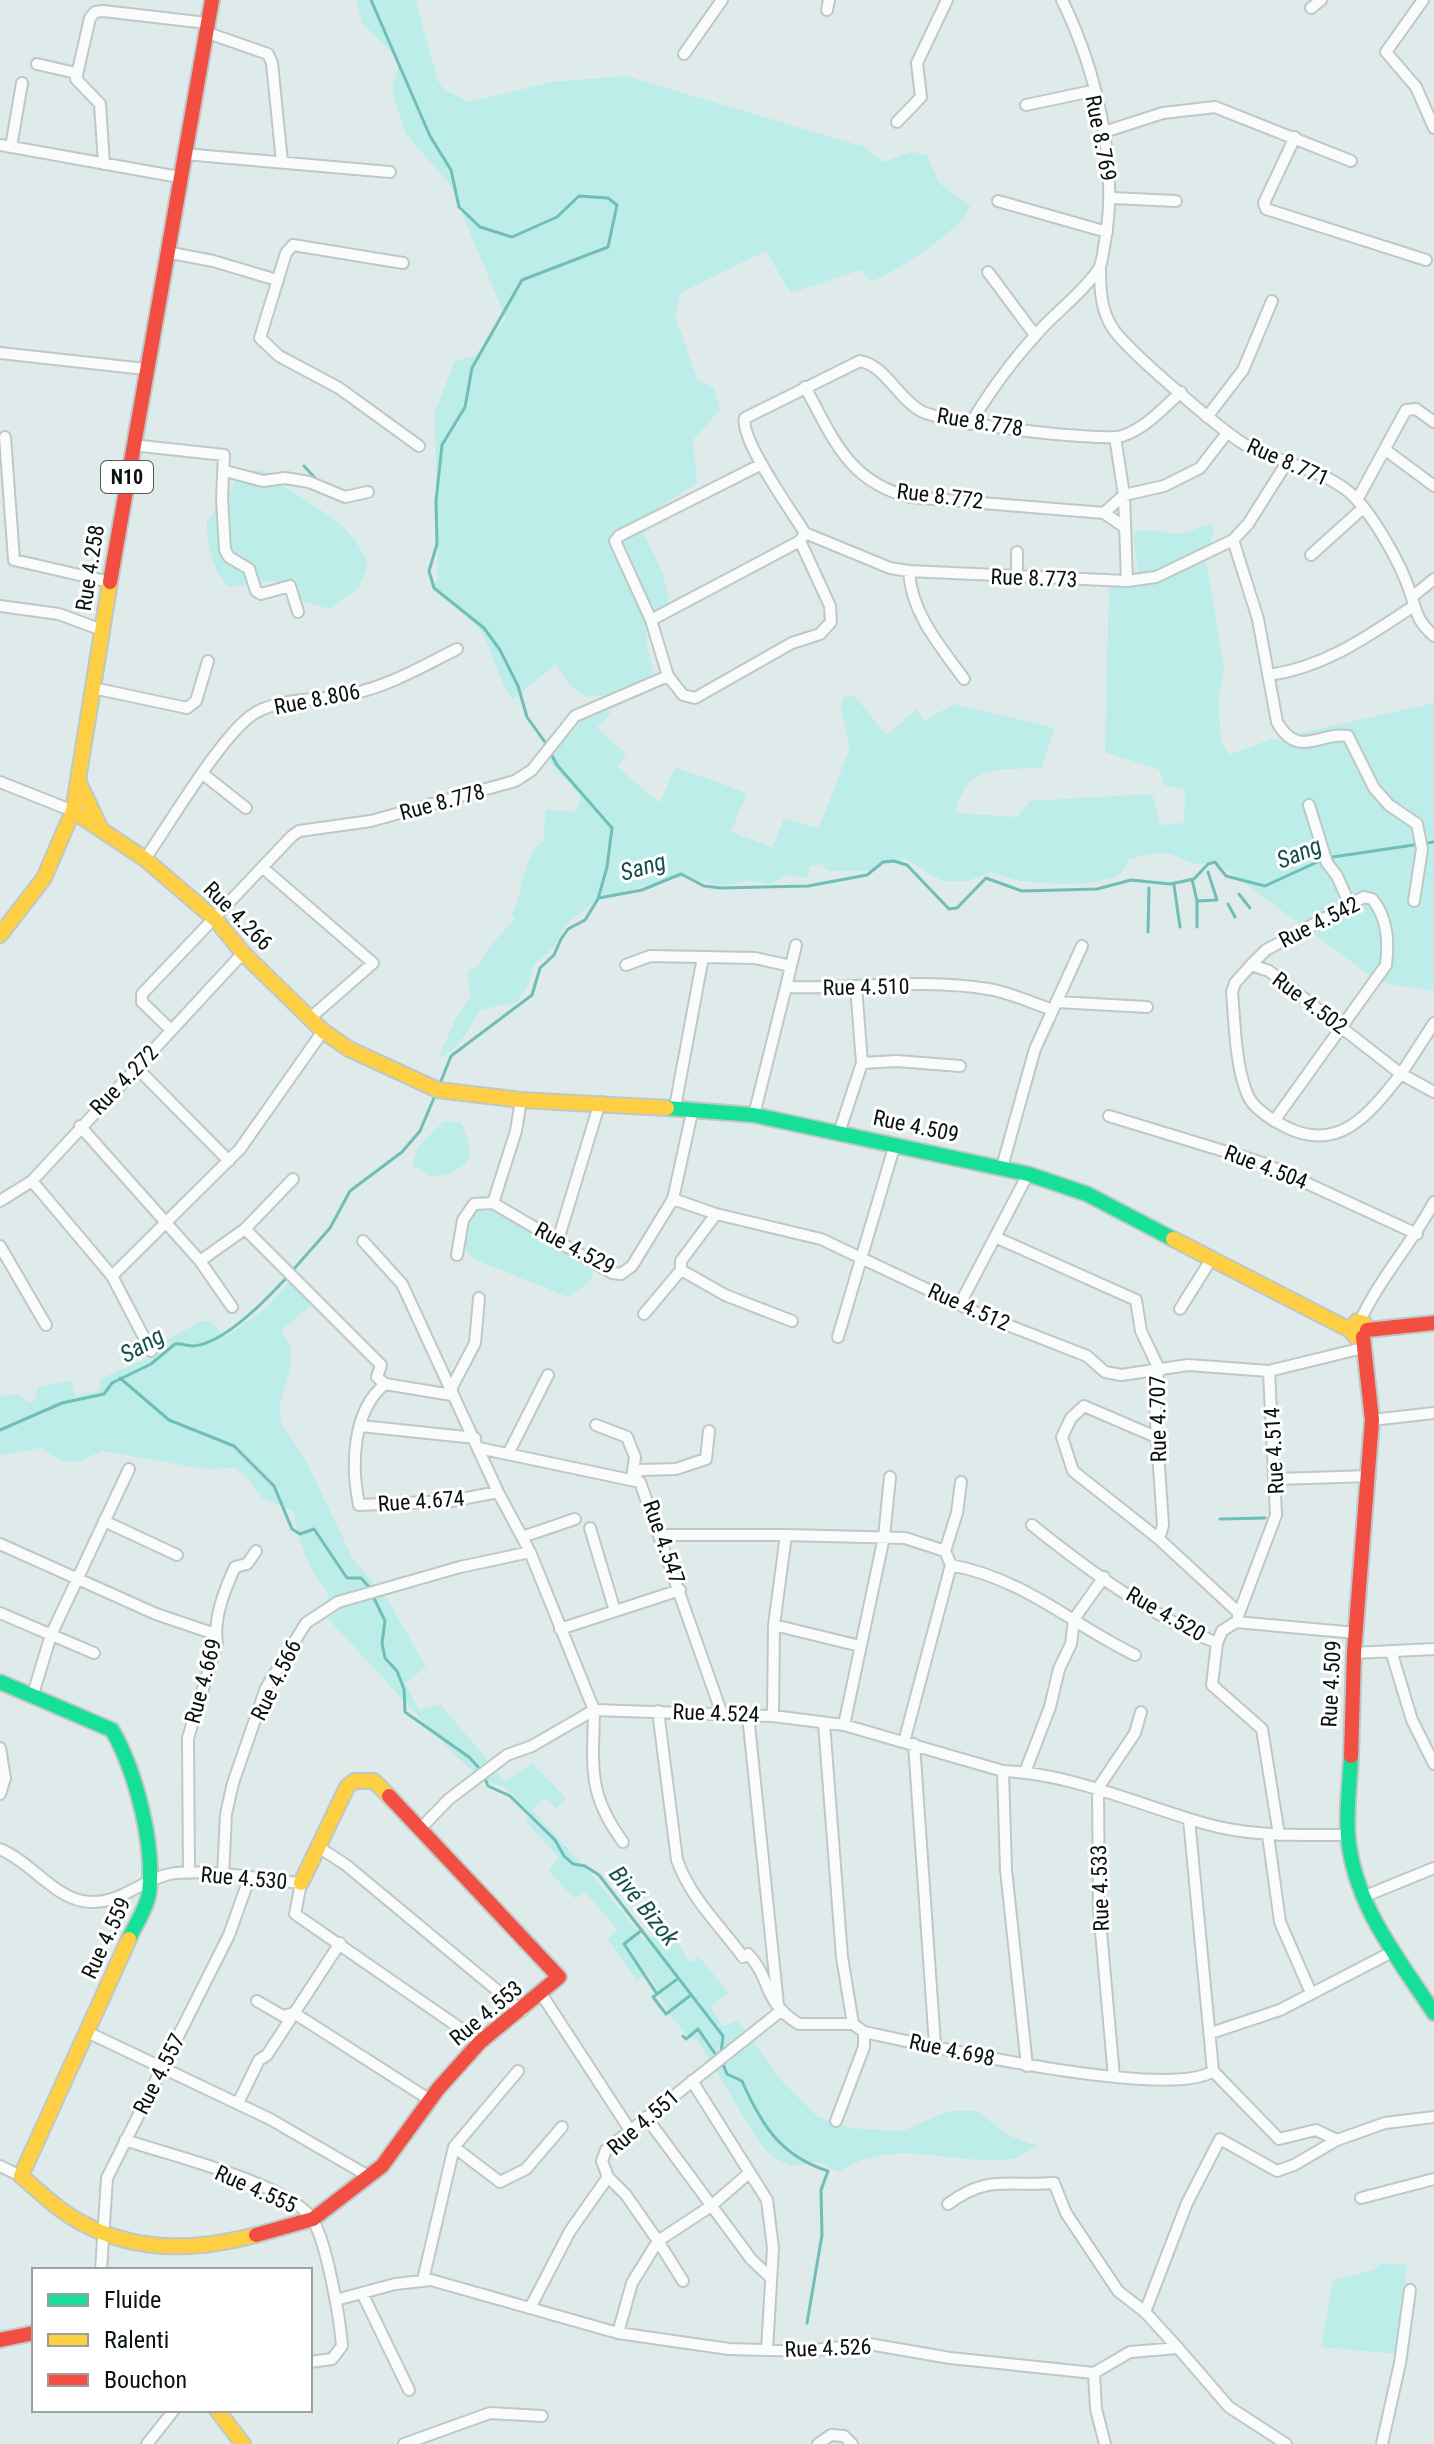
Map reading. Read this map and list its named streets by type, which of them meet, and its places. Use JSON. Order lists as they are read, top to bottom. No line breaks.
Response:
{"streets":{"main road":["N10","Rue 4.258","Rue 4.266","Rue 4.509","Rue 4.559","Rue 4.553"],"street":["Rue 8.769","Rue 8.778","Rue 8.771","Rue 8.772","Rue 8.773","Rue 8.806","Rue 4.542","Rue 4.510","Rue 4.502","Rue 4.272","Rue 4.504","Rue 4.529","Rue 4.512","Rue 4.707","Rue 4.514","Rue 4.674","Rue 4.547","Rue 4.520","Rue 4.566","Rue 4.669","Rue 4.524","Rue 4.530","Rue 4.533","Rue 4.698","Rue 4.557","Rue 4.551","Rue 4.555","Rue 4.526"]},"crossings":[["Rue 8.769","Rue 8.771"],["Rue 8.778","Rue 8.772"],["Rue 8.778","Rue 8.773"],["Rue 8.778","Rue 4.266"],["Rue 8.778","Rue 4.272"],["Rue 4.258","Rue 4.266"],["Rue 8.806","Rue 4.266"],["Rue 4.266","Rue 4.272"],["Rue 4.266","Rue 4.509"],["Rue 4.542","Rue 4.502"],["Rue 4.509","Rue 4.529"],["Rue 4.509","Rue 4.520"],["Rue 4.509","Rue 4.524"],["Rue 4.529","Rue 4.512"],["Rue 4.512","Rue 4.707"],["Rue 4.512","Rue 4.514"],["Rue 4.514","Rue 4.520"],["Rue 4.674","Rue 4.547"],["Rue 4.547","Rue 4.524"],["Rue 4.566","Rue 4.530"],["Rue 4.669","Rue 4.530"],["Rue 4.524","Rue 4.533"],["Rue 4.530","Rue 4.559"],["Rue 4.530","Rue 4.553"],["Rue 4.530","Rue 4.557"],["Rue 4.533","Rue 4.698"],["Rue 4.553","Rue 4.557"],["Rue 4.553","Rue 4.555"],["Rue 4.557","Rue 4.555"],["Rue 4.551","Rue 4.526"],["Rue 4.555","Rue 4.526"]],"water":["Sang","Bivé Bizok"],"legend":["Fluide","Ralenti","Bouchon"]}
